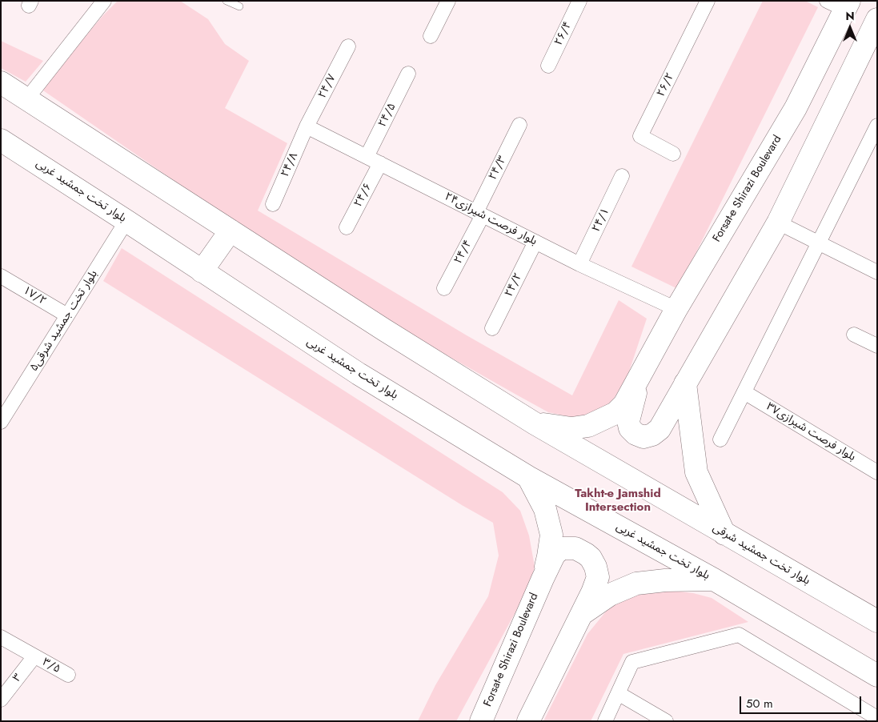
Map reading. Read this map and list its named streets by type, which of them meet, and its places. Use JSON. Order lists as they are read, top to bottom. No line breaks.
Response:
{"streets":{"main road":["Forsat-e Shirazi Boulevard","بلوار تخت جمشید غربی","بلوار تخت جمشید شرقی"],"street":["۲۶/۴","۲۶/۲","۲۴/۷","۲۴/۵","۲۴/۸","۲۴/۳","۲۴/۶","بلوار فرصت شیرازی۲۴","۲۴/۱","۲۴/۴","۲۴/۲","۱۷/۲","بلوار تخت جمشید شرقی۵","بلوار فرصت شیرازی۳۷","۳/۵","۳"]},"crossings":[["۲۴/۷","۲۴/۸"],["۲۴/۷","بلوار فرصت شیرازی۲۴"],["۲۴/۵","بلوار فرصت شیرازی۲۴"],["۲۴/۸","بلوار فرصت شیرازی۲۴"],["۲۴/۳","بلوار فرصت شیرازی۲۴"],["۲۴/۳","۲۴/۴"],["Forsat-e Shirazi Boulevard","بلوار فرصت شیرازی۲۴"],["بلوار تخت جمشید غربی","بلوار تخت جمشید شرقی۵"],["۲۴/۶","بلوار فرصت شیرازی۲۴"],["بلوار فرصت شیرازی۲۴","۲۴/۱"],["بلوار فرصت شیرازی۲۴","۲۴/۴"],["بلوار فرصت شیرازی۲۴","۲۴/۲"],["۱۷/۲","بلوار تخت جمشید شرقی۵"],["۳/۵","۳"]],"districts":["Takht-e Jamshid Intersection"],"scale_bar":"50 m","north":"top"}
